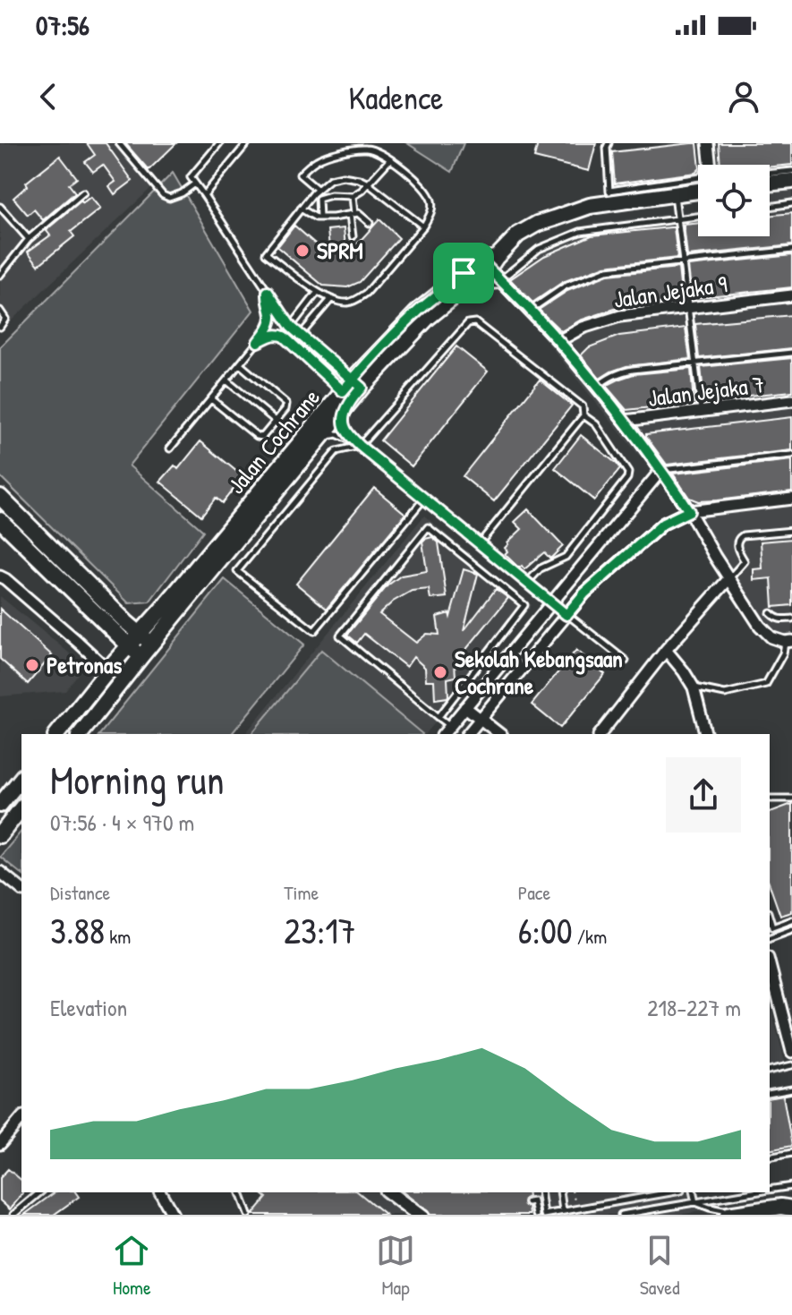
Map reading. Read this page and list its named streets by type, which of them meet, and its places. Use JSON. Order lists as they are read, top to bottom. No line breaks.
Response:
{"streets":{"street":["Jalan Jejaka 9","Jalan Jejaka 7","Jalan Cochrane"]},"places":["SPRM","Petronas","Sekolah Kebangsaan Cochrane"],"page":{"status":"07:56","header":"Kadence","heading":["Morning run","07:56 · 4 × 970 m"],"stats":[["Distance","3.88 km"],["Time","23:17"],["Pace","6:00 /km"]],"chart":["Elevation","218–227 m"],"tabs":["Home","Map","Saved"]}}
